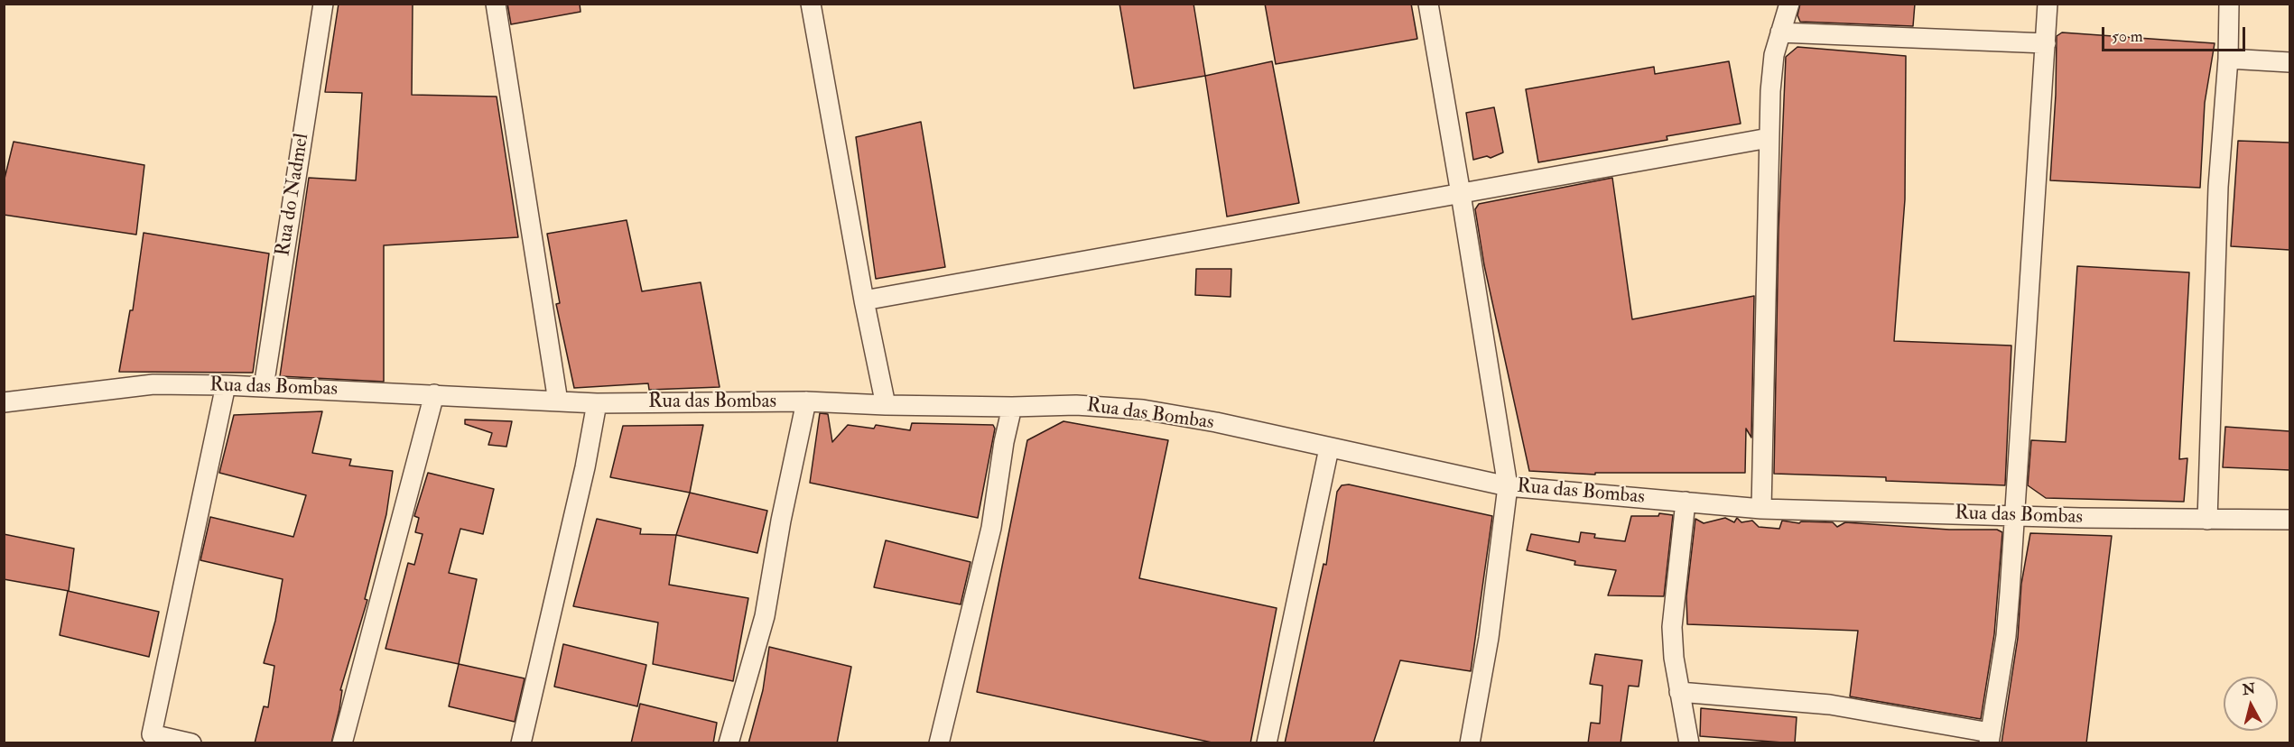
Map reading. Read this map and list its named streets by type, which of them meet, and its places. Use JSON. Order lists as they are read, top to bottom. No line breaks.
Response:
{"streets":{"street":["Rua do Nadmel","Rua das Bombas"]},"crossings":[["Rua do Nadmel","Rua das Bombas"]],"scale_bar":"50 m","north":"top"}
